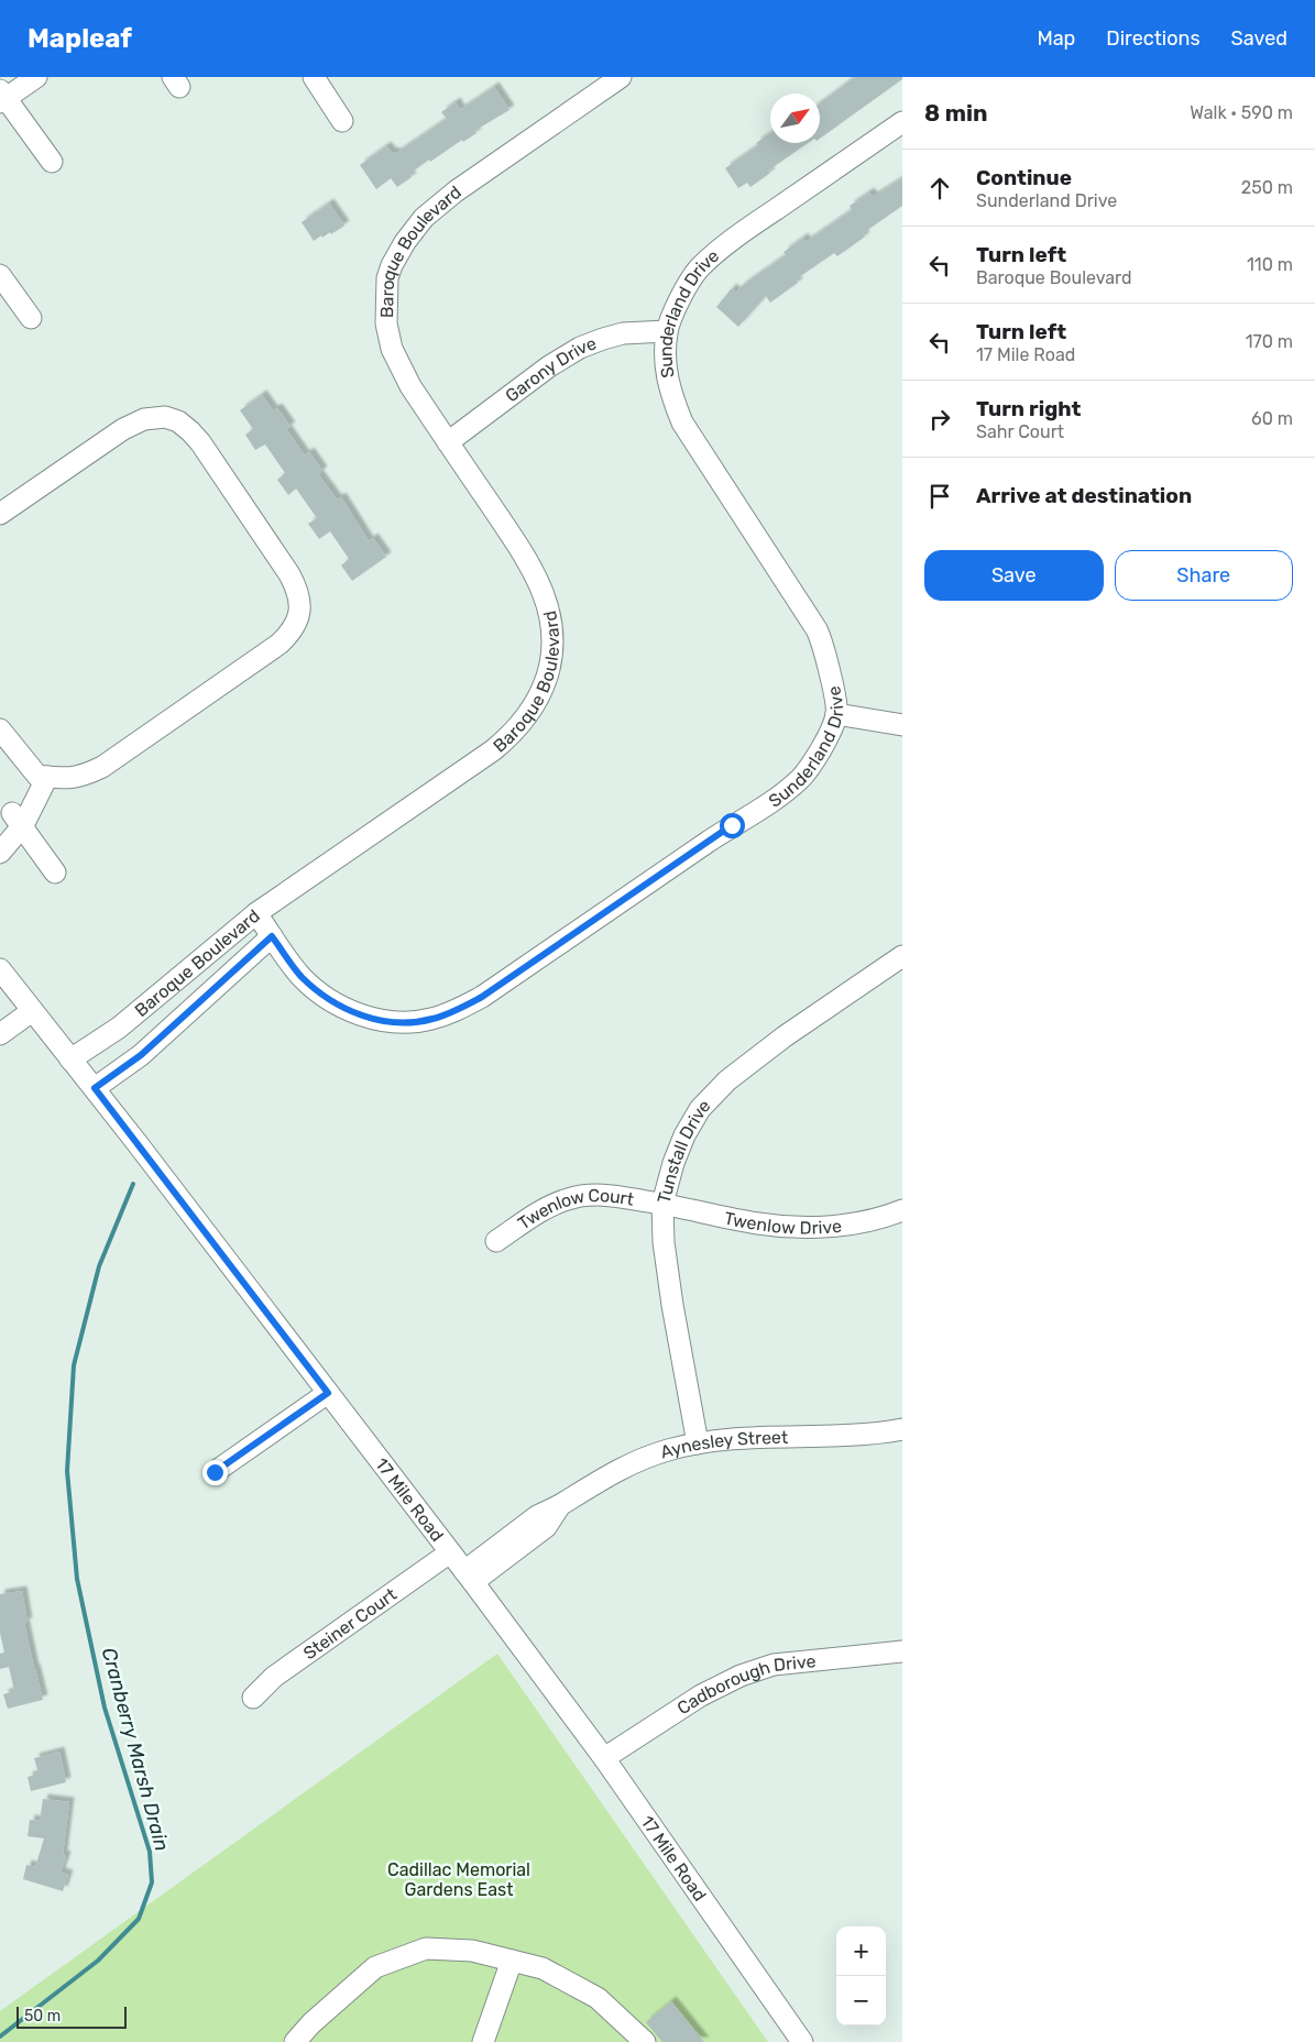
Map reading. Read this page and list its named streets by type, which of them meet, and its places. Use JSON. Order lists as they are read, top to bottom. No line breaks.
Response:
{"streets":{"street":["Baroque Boulevard","Sunderland Drive","Garony Drive","Tunstall Drive","Twenlow Court","Twenlow Drive","Aynesley Street","17 Mile Road","Steiner Court","Cadborough Drive"]},"crossings":[["Baroque Boulevard","Sunderland Drive"],["Baroque Boulevard","Garony Drive"],["Baroque Boulevard","17 Mile Road"],["Sunderland Drive","Garony Drive"],["Tunstall Drive","Twenlow Court"],["Tunstall Drive","Twenlow Drive"],["Tunstall Drive","Aynesley Street"],["Twenlow Court","Twenlow Drive"],["Aynesley Street","17 Mile Road"],["17 Mile Road","Steiner Court"],["17 Mile Road","Cadborough Drive"]],"water":["Cranberry Marsh Drain"],"parks":["Cadillac Memorial Gardens East"],"scale_bar":"50 m","north":"top right","page":{"header":"Mapleaf","nav":["Map","Directions","Saved"],"heading":["8 min","Walk · 590 m"],"list":[["Continue","Sunderland Drive","250 m"],["Turn left","Baroque Boulevard","110 m"],["Turn left","17 Mile Road","170 m"],["Turn right","Sahr Court","60 m"],"Arrive at destination"],"buttons":["Save","Share"],"map_buttons":["+","−"],"scale":"50 m"}}
